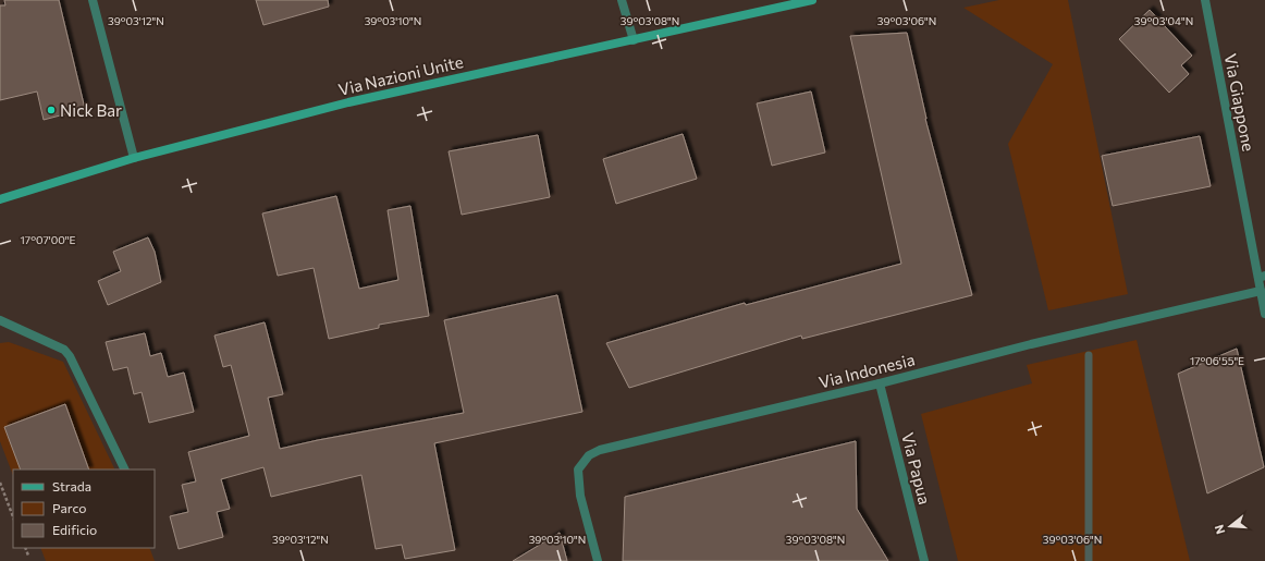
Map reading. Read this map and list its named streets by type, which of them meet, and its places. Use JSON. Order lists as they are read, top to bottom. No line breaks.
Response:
{"streets":{"street":["Via Nazioni Unite","Via Giappone","Via Indonesia","Via Papua"]},"crossings":[["Via Giappone","Via Indonesia"],["Via Indonesia","Via Papua"]],"places":["Nick Bar"],"legend":["Strada","Parco","Edificio"],"north":"left","coordinates":["39°03'12\"N","39°03'10\"N","39°03'08\"N","39°03'06\"N","39°03'04\"N","17°07'00\"E","17°06'55\"E"]}
